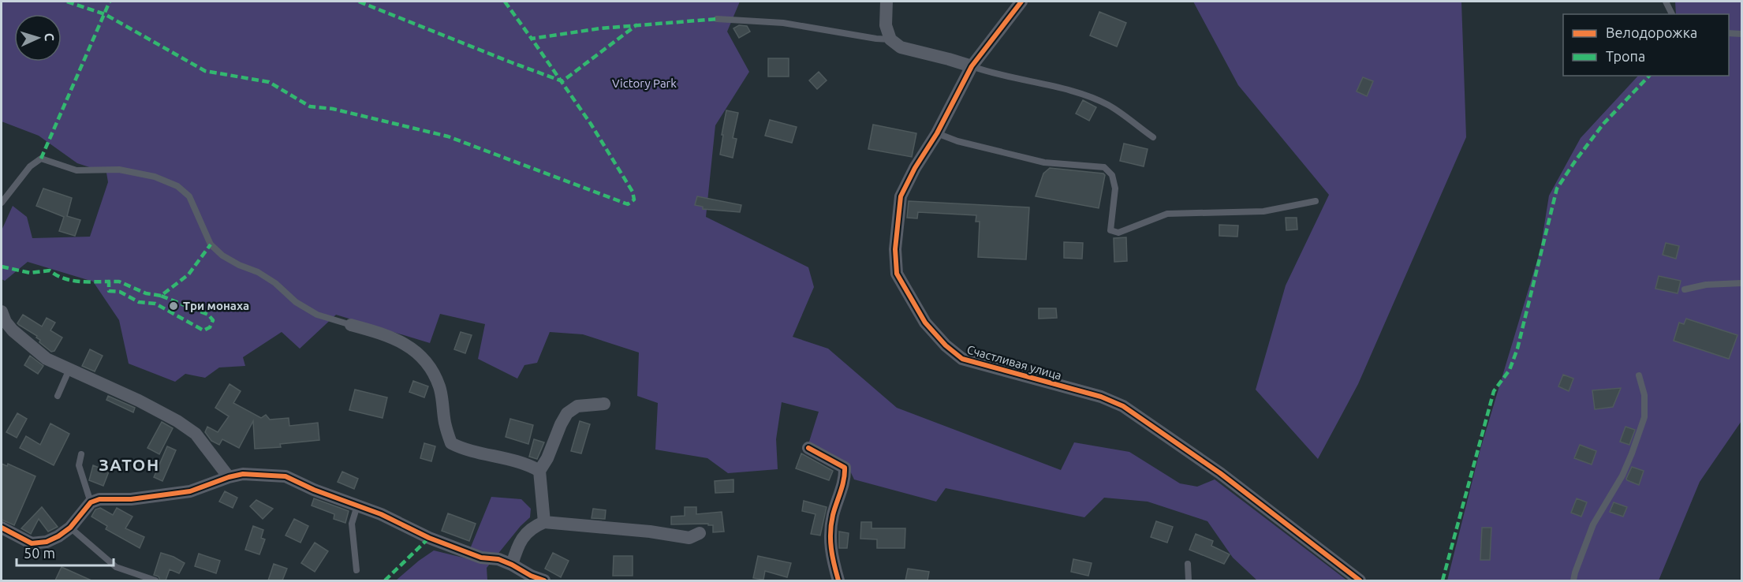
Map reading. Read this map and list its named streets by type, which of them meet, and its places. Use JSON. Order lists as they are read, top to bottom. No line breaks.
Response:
{"streets":{"street":["Счастливая улица"]},"districts":["ЗАТОН"],"parks":["Victory Park"],"places":["Три монаха"],"legend":["Велодорожка","Тропа"],"scale_bar":"50 m","north":"right"}
